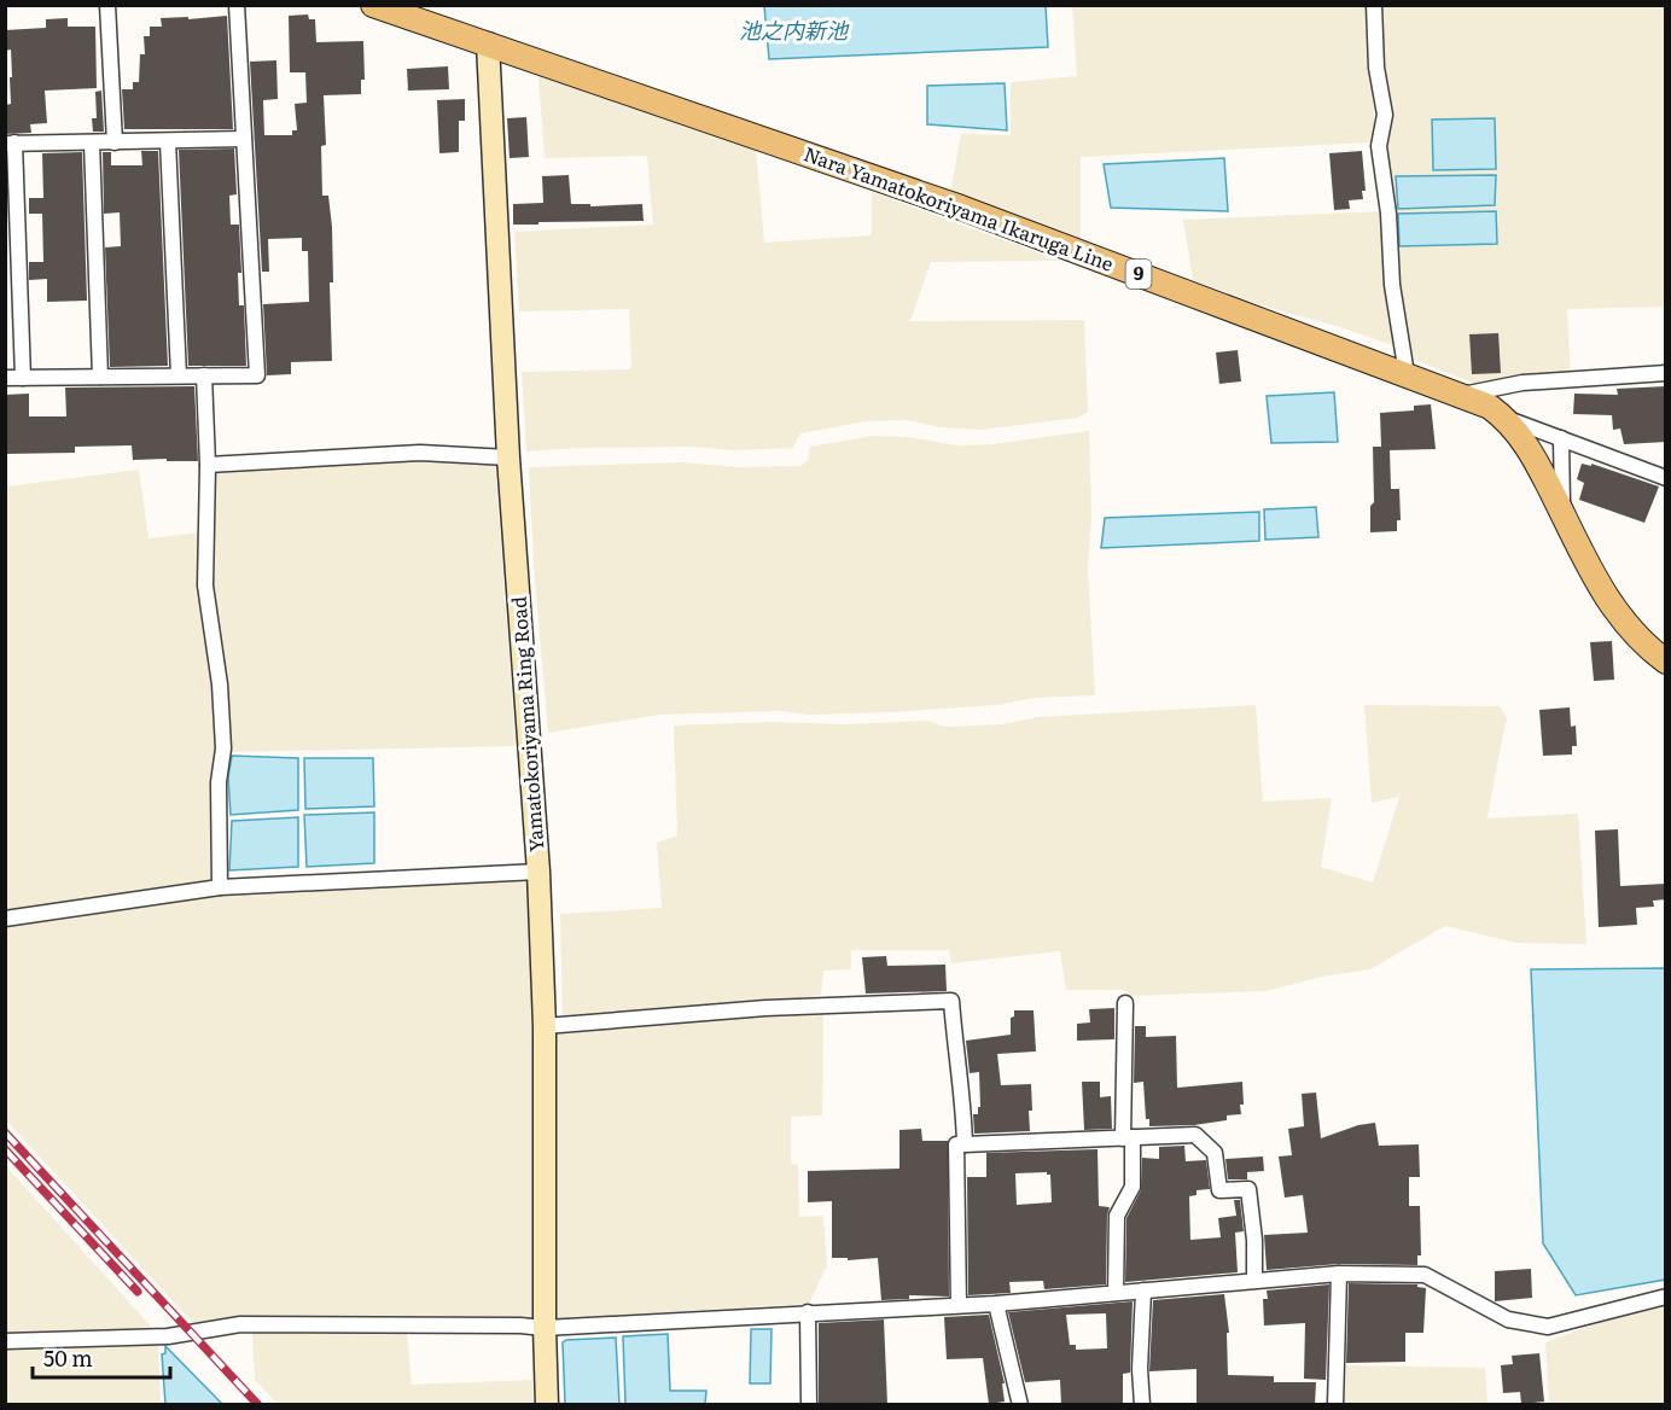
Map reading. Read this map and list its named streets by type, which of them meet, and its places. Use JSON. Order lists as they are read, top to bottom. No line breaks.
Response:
{"streets":{"main road":["Nara Yamatokoriyama Ikaruga Line","9","Yamatokoriyama Ring Road"]},"crossings":[["Nara Yamatokoriyama Ikaruga Line","Yamatokoriyama Ring Road"]],"water":["池之内新池"],"scale_bar":"50 m"}
